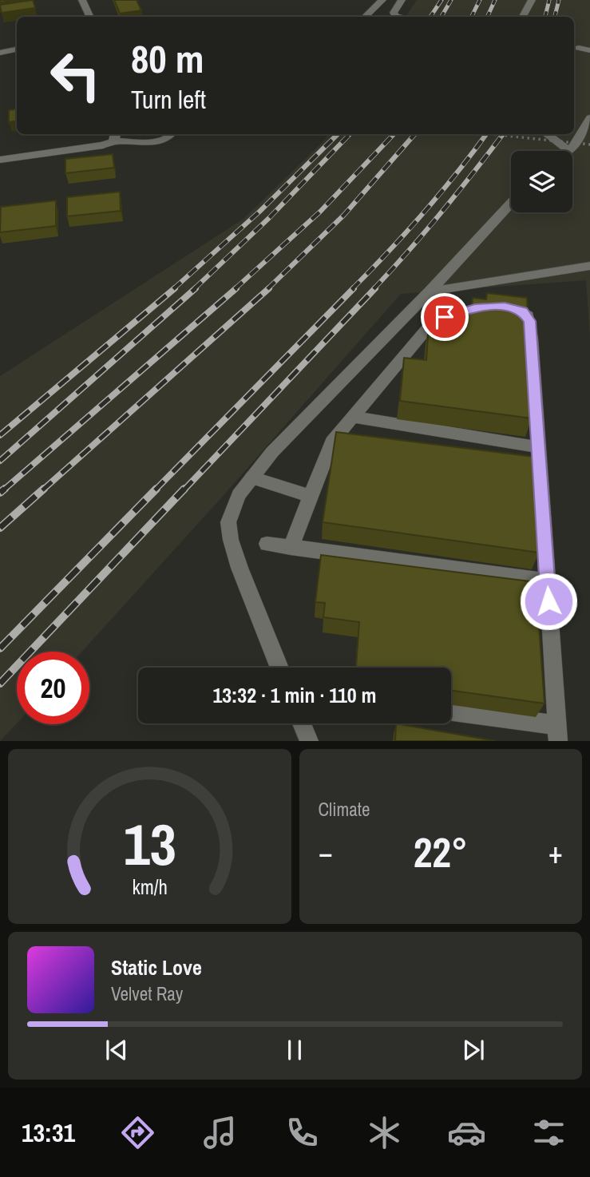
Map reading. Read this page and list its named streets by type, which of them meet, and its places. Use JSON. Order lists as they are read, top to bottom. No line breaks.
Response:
{"page":{"turn":["80 m","Turn left"],"limit":"20","trip":"13:32 · 1 min · 110 m","tile":"Climate","heat":["−","22°","+"],"song":["Static Love","Velvet Ray"],"tabs":"13:31","gauge":["13","km/h"]}}
